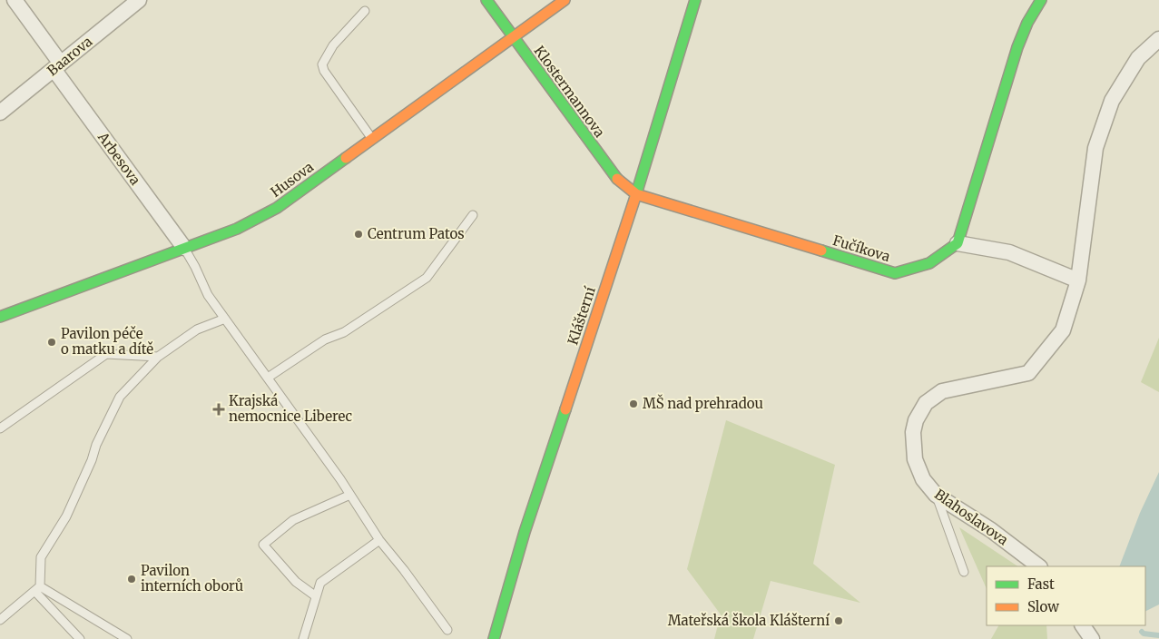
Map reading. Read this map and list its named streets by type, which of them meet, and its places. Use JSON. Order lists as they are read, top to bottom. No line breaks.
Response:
{"streets":{"street":["Baarova","Klostermannova","Arbesova","Husova","Fučíkova","Klášterní","Blahoslavova"]},"crossings":[["Baarova","Arbesova"],["Klostermannova","Husova"],["Klostermannova","Fučíkova"],["Klostermannova","Klášterní"],["Arbesova","Husova"],["Fučíkova","Klášterní"]],"places":{"other":["Centrum Patos","Pavilon péče o matku a dítě","MŠ nad prehradou","Pavilon interních oborů","Mateřská škola Klášterní"],"health":["Krajská nemocnice Liberec"]},"legend":["Fast","Slow"]}
